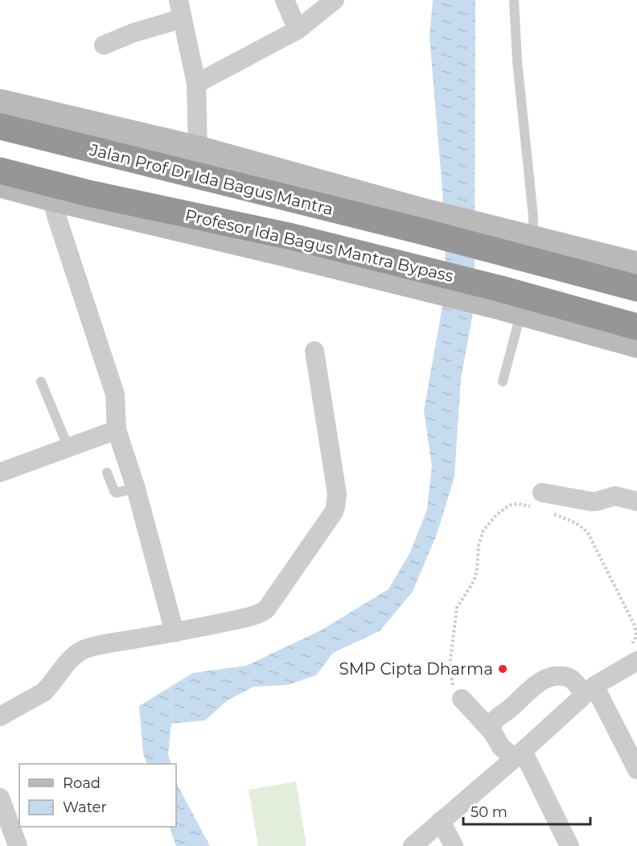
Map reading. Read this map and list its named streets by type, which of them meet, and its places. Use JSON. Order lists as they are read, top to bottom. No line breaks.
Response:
{"streets":{"highway":["Jalan Prof Dr Ida Bagus Mantra","Profesor Ida Bagus Mantra Bypass"]},"places":["SMP Cipta Dharma"],"legend":["Road","Water"],"scale_bar":"50 m"}
